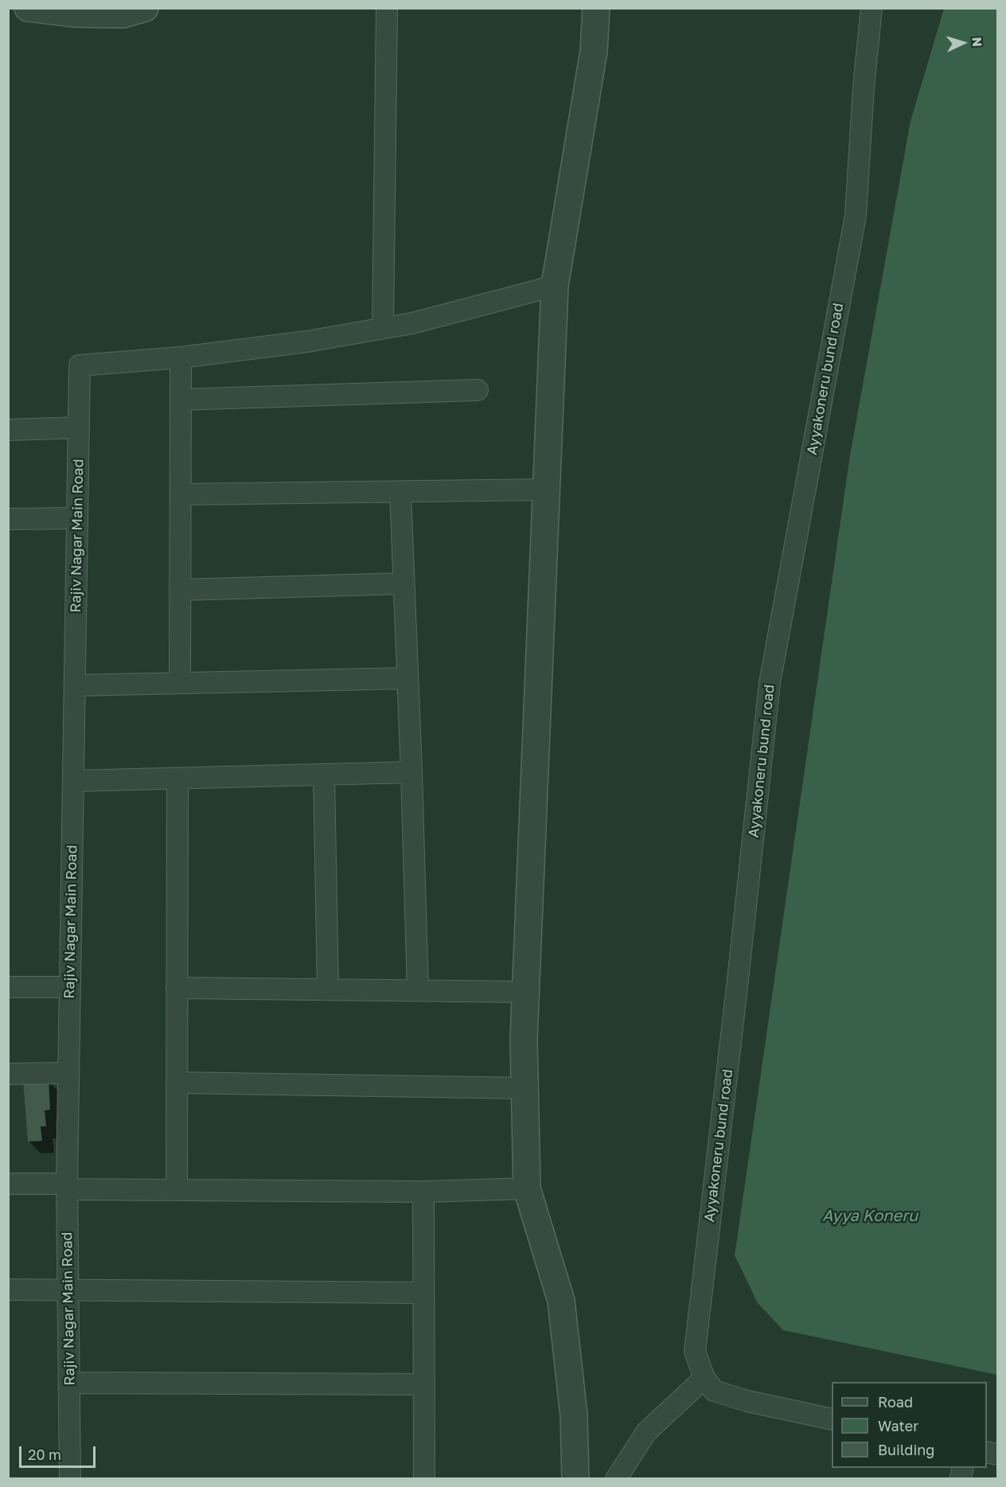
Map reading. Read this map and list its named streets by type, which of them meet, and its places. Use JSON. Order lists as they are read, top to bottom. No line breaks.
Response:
{"streets":{"street":["Ayyakoneru bund road","Rajiv Nagar Main Road"]},"water":["Ayya Koneru"],"legend":["Road","Water","Building"],"scale_bar":"20 m","north":"right"}
